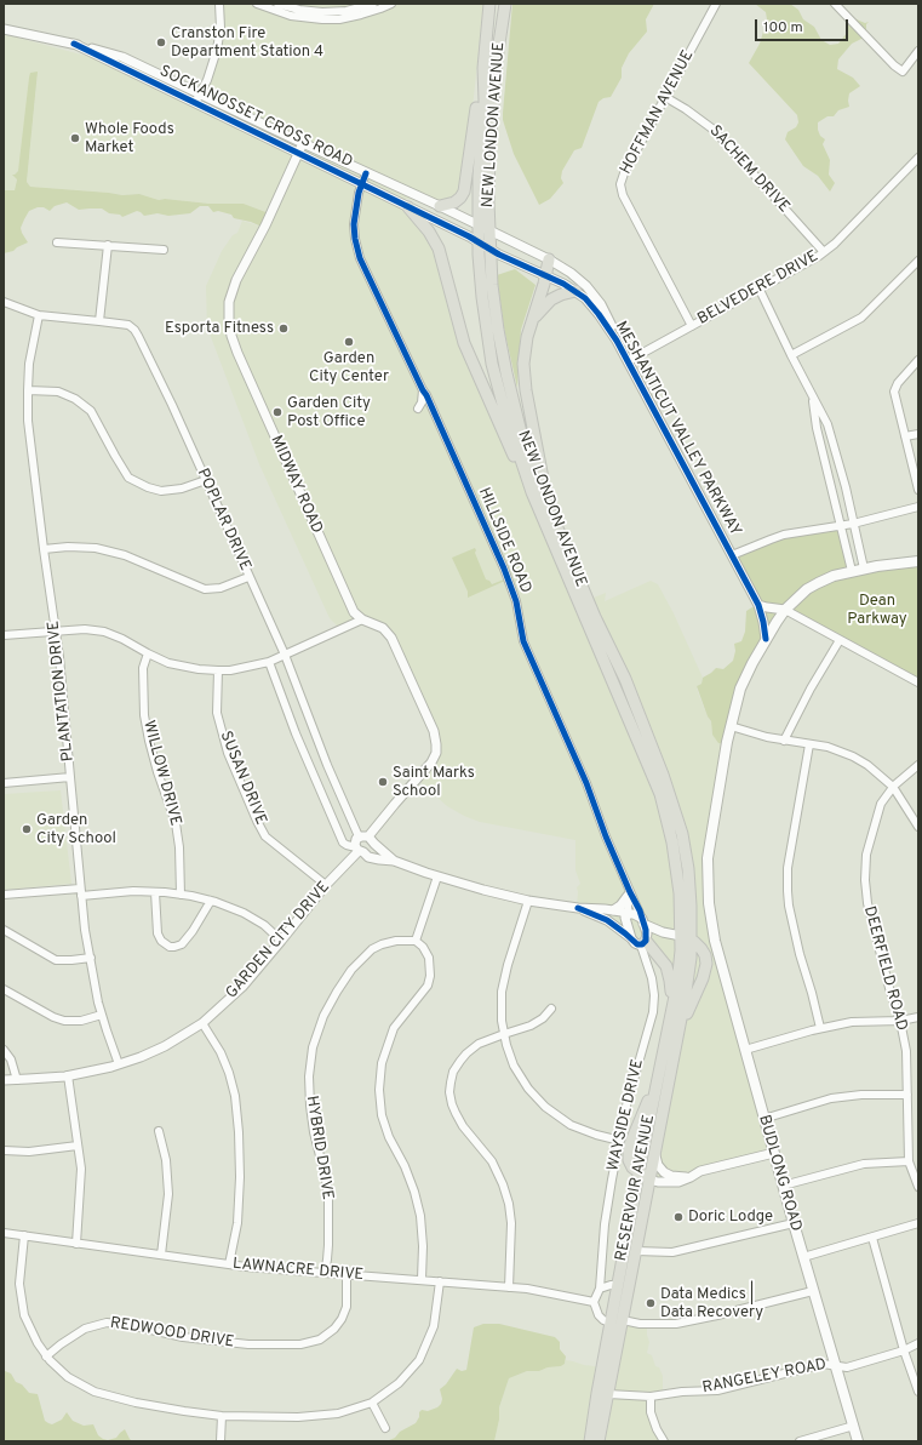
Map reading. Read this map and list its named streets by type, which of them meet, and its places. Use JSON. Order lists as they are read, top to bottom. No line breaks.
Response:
{"streets":{"main road":["NEW LONDON AVENUE","BUDLONG ROAD","RESERVOIR AVENUE"],"street":["HOFFMAN AVENUE","SOCKANOSSET CROSS ROAD","SACHEM DRIVE","BELVEDERE DRIVE","MESHANTICUT VALLEY PARKWAY","MIDWAY ROAD","POPLAR DRIVE","HILLSIDE ROAD","PLANTATION DRIVE","WILLOW DRIVE","SUSAN DRIVE","GARDEN CITY DRIVE","DEERFIELD ROAD","WAYSIDE DRIVE","HYBRID DRIVE","LAWNACRE DRIVE","REDWOOD DRIVE","RANGELEY ROAD"]},"crossings":[["HOFFMAN AVENUE","SACHEM DRIVE"],["HOFFMAN AVENUE","BELVEDERE DRIVE"],["SOCKANOSSET CROSS ROAD","NEW LONDON AVENUE"],["SOCKANOSSET CROSS ROAD","MESHANTICUT VALLEY PARKWAY"],["SOCKANOSSET CROSS ROAD","MIDWAY ROAD"],["SOCKANOSSET CROSS ROAD","HILLSIDE ROAD"],["NEW LONDON AVENUE","MESHANTICUT VALLEY PARKWAY"],["NEW LONDON AVENUE","RESERVOIR AVENUE"],["SACHEM DRIVE","BELVEDERE DRIVE"],["BELVEDERE DRIVE","MESHANTICUT VALLEY PARKWAY"],["MIDWAY ROAD","POPLAR DRIVE"],["MIDWAY ROAD","GARDEN CITY DRIVE"],["POPLAR DRIVE","PLANTATION DRIVE"],["POPLAR DRIVE","GARDEN CITY DRIVE"],["PLANTATION DRIVE","GARDEN CITY DRIVE"],["SUSAN DRIVE","GARDEN CITY DRIVE"],["HYBRID DRIVE","LAWNACRE DRIVE"],["BUDLONG ROAD","RANGELEY ROAD"],["RESERVOIR AVENUE","RANGELEY ROAD"],["LAWNACRE DRIVE","REDWOOD DRIVE"]],"parks":["Dean Parkway"],"places":["Cranston Fire Department Station 4","Whole Foods Market","Esporta Fitness","Garden City Center","Garden City Post Office","Saint Marks School","Garden City School","Doric Lodge","Data Medics | Data Recovery"],"scale_bar":"100 m"}
